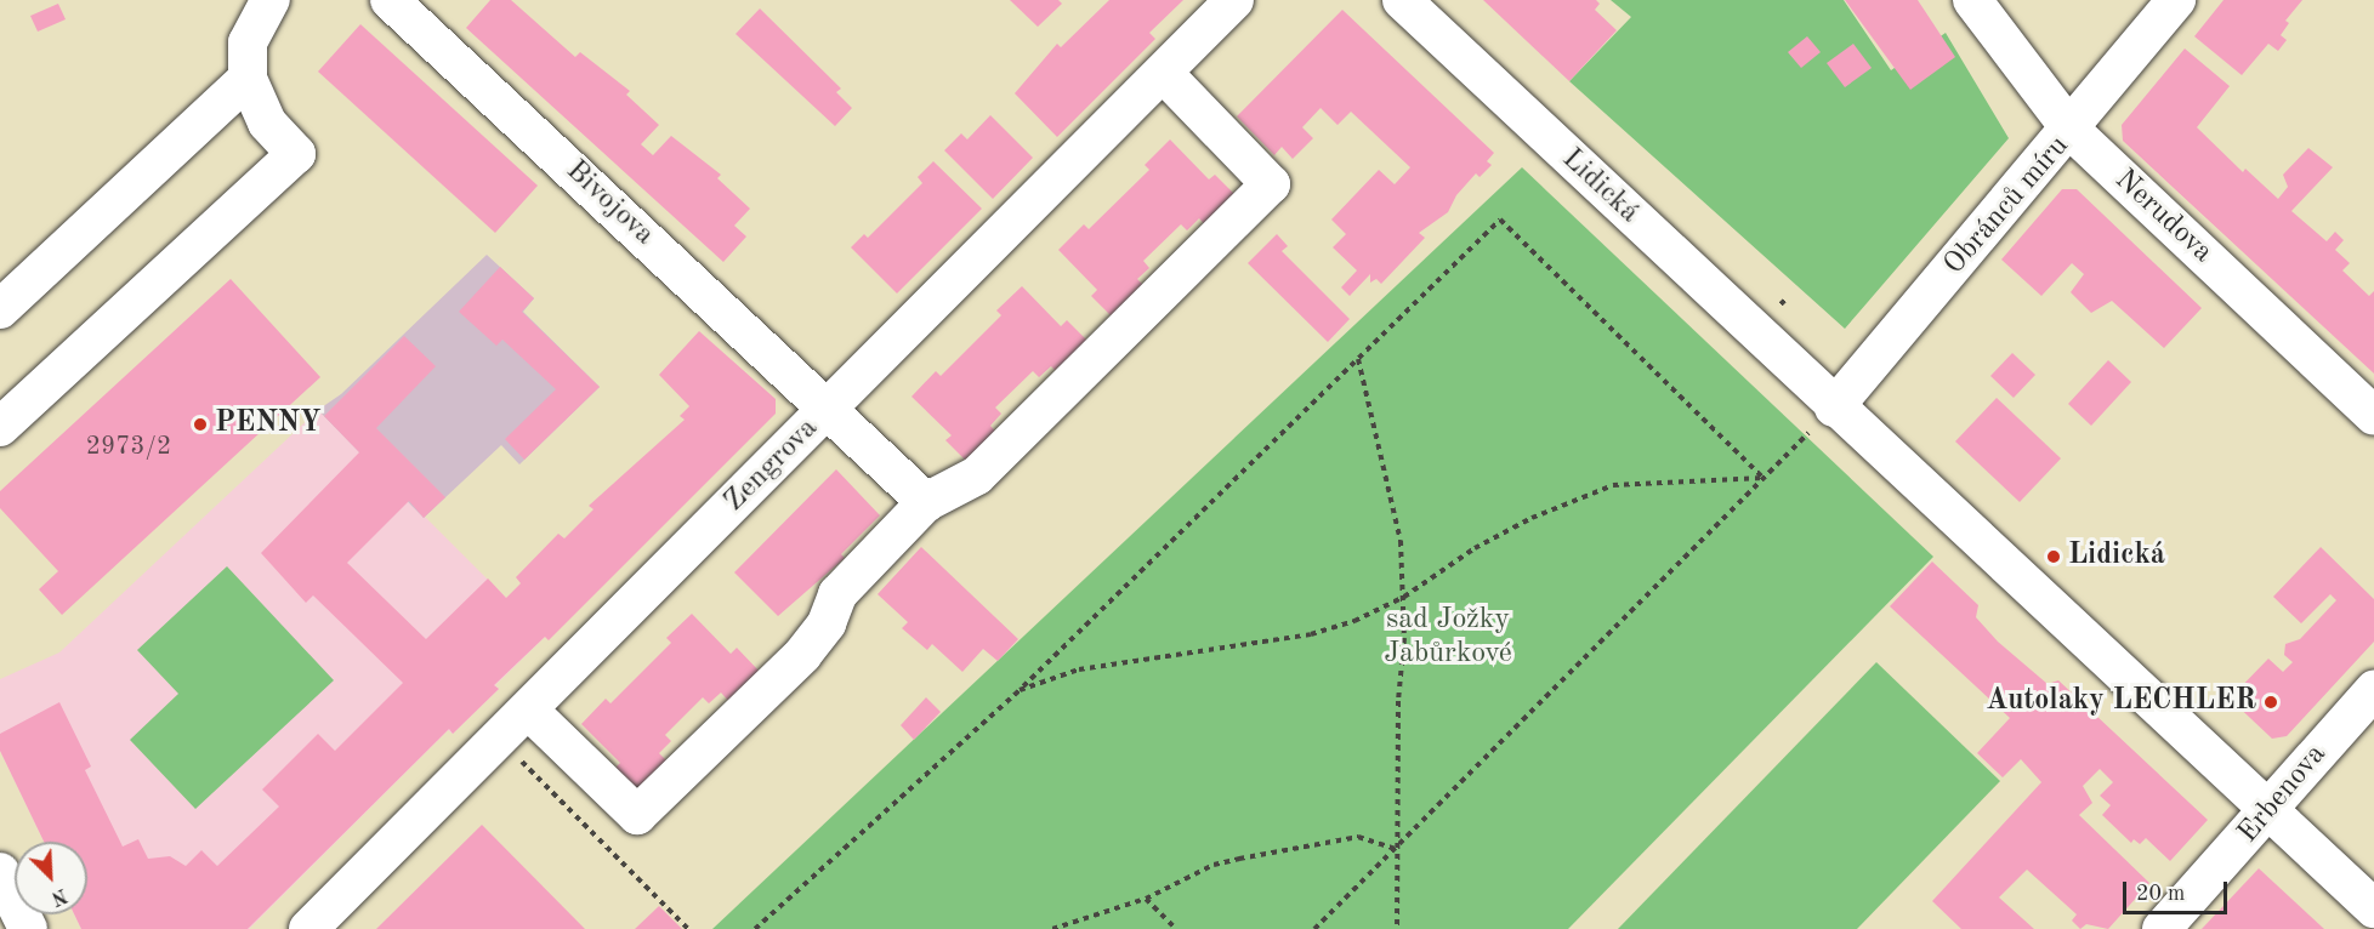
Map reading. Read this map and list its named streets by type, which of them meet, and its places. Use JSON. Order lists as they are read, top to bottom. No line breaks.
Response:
{"streets":{"street":["Lidická","Bivojova","Obránců míru","Nerudova","Zengrova","Erbenova"]},"crossings":[["Lidická","Obránců míru"],["Lidická","Erbenova"],["Bivojova","Zengrova"],["Obránců míru","Nerudova"]],"parks":["sad Jožky Jabůrkové"],"places":["PENNY","Lidická","Autolaky LECHLER"],"house_numbers":["2973/2"],"scale_bar":"20 m","north":"bottom right"}
